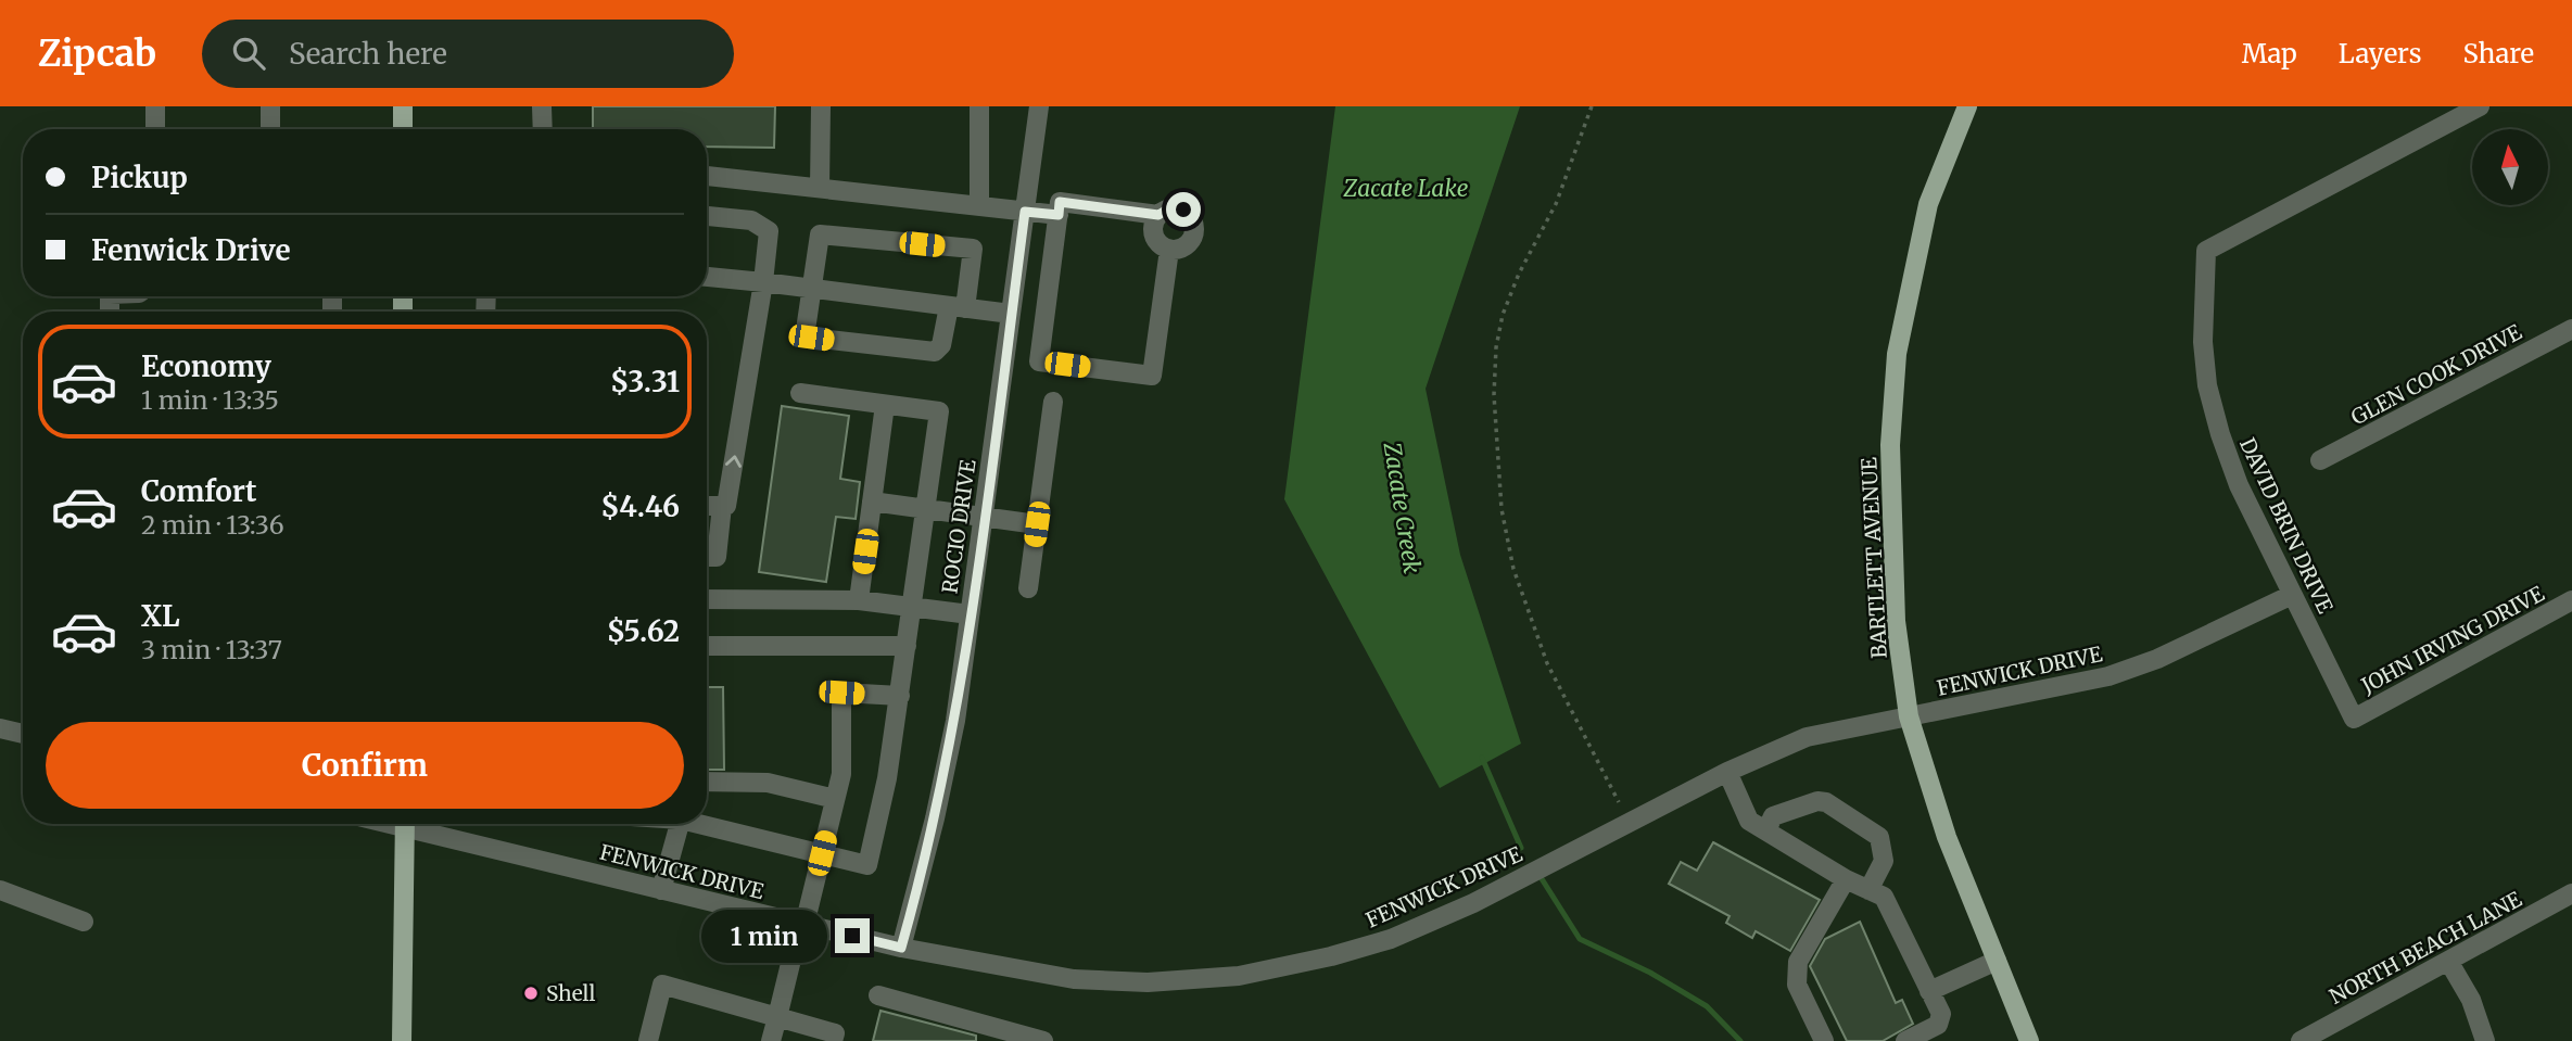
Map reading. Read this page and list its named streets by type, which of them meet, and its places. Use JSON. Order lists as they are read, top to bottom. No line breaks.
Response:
{"streets":{"main road":["BARTLETT AVENUE"],"street":["GLEN COOK DRIVE","DAVID BRIN DRIVE","ROCIO DRIVE","JOHN IRVING DRIVE","FENWICK DRIVE","NORTH BEACH LANE"]},"crossings":[["DAVID BRIN DRIVE","JOHN IRVING DRIVE"],["DAVID BRIN DRIVE","FENWICK DRIVE"],["ROCIO DRIVE","FENWICK DRIVE"],["BARTLETT AVENUE","FENWICK DRIVE"]],"water":["Zacate Lake","Zacate Creek"],"places":["Shell"],"north":"top","page":{"header":"Zipcab","search":"Search here","nav":["Map","Layers","Share"],"banner":["Pickup","Fenwick Drive"],"list":[{"name":"Economy","note":"1 min · 13:35","value":"$3.31"},{"name":"Comfort","note":"2 min · 13:36","value":"$4.46"},{"name":"XL","note":"3 min · 13:37","value":"$5.62"}],"buttons":"Confirm","bubble":"1 min"}}
